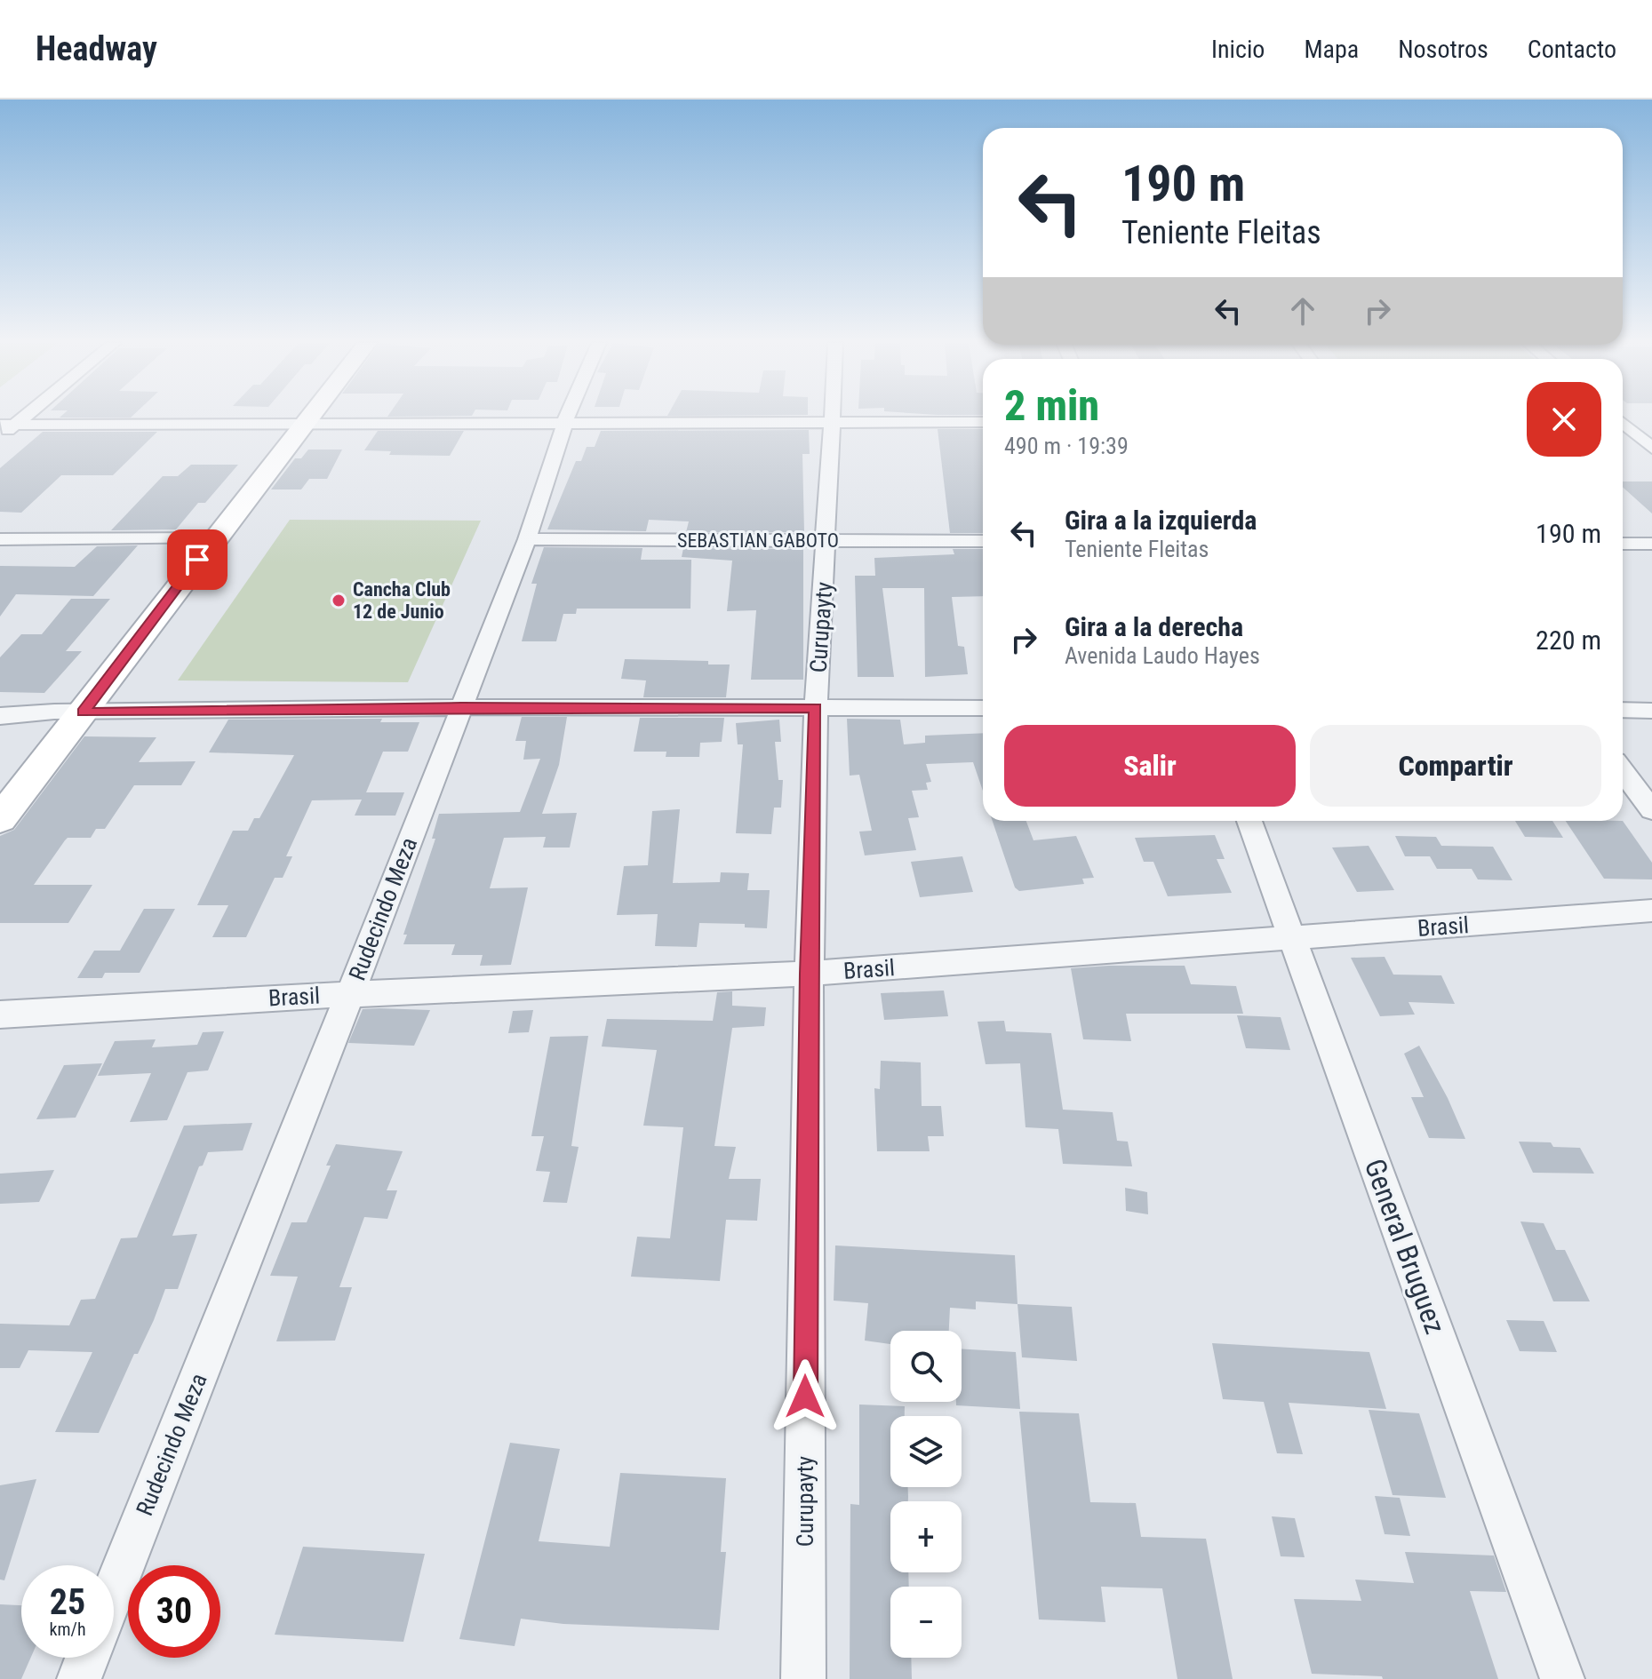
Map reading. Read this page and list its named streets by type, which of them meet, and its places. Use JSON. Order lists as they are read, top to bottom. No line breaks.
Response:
{"streets":{"street":["SEBASTIAN GABOTO","Curupayty","Rudecindo Meza","Brasil","General Bruguez"]},"crossings":[["SEBASTIAN GABOTO","Curupayty"],["SEBASTIAN GABOTO","Rudecindo Meza"],["Curupayty","Brasil"],["Rudecindo Meza","Brasil"],["Brasil","General Bruguez"]],"places":["Cancha Club 12 de Junio"],"page":{"header":"Headway","nav":["Inicio","Mapa","Nosotros","Contacto"],"turn":["190 m","Teniente Fleitas"],"heading":["2 min","490 m · 19:39"],"list":[{"name":"Gira a la izquierda","note":"Teniente Fleitas","value":"190 m"},{"name":"Gira a la derecha","note":"Avenida Laudo Hayes","value":"220 m"}],"buttons":["Salir","Compartir"],"map_buttons":["+","−"],"speed":"25 km/h","limit":"30"}}
